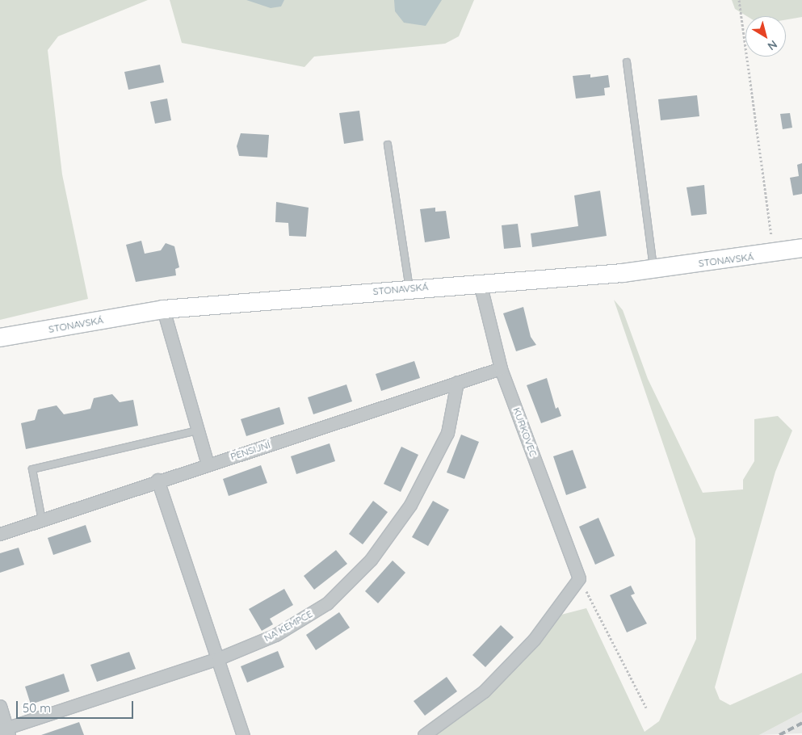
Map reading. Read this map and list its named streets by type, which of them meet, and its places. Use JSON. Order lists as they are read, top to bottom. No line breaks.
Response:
{"streets":{"main road":["STONAVSKÁ"],"street":["KURKOVEC","PENSIJNÍ","NA KEMPCE"]},"crossings":[["STONAVSKÁ","KURKOVEC"],["KURKOVEC","PENSIJNÍ"],["PENSIJNÍ","NA KEMPCE"]],"scale_bar":"50 m","north":"bottom right"}
